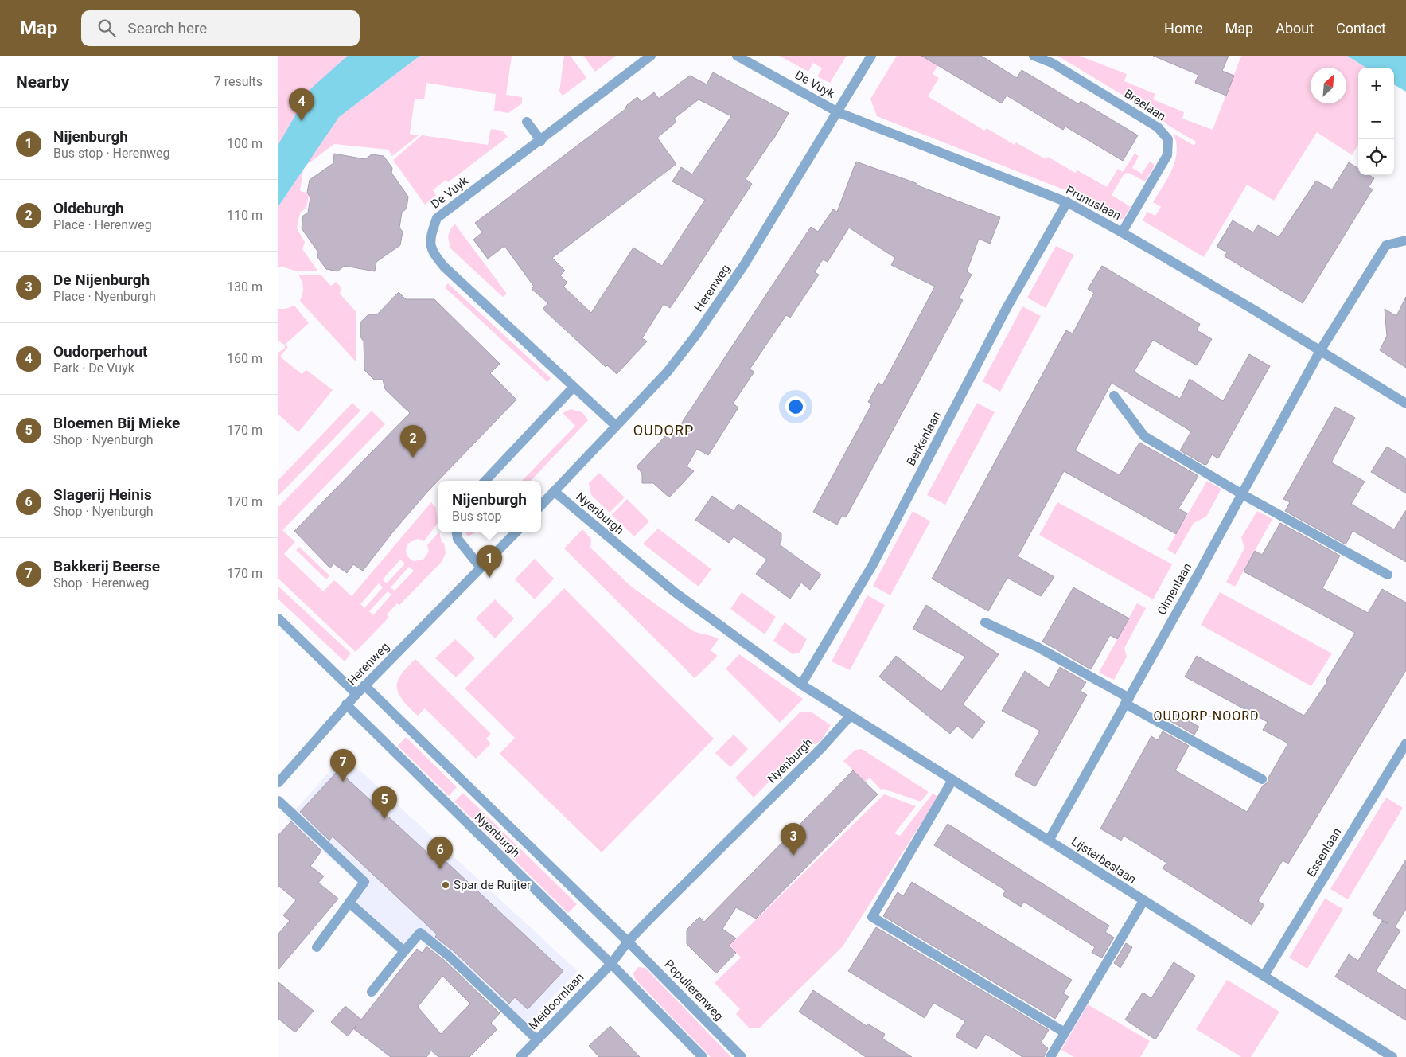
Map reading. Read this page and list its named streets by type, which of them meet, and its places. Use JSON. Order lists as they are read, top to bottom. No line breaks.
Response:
{"streets":{"street":["De Vuyk","Breelaan","Prunuslaan","Herenweg","Berkenlaan","Nyenburgh","Olmenlaan","Essenlaan","Lijsterbeslaan","Populierenweg","Meidoornlaan"]},"crossings":[["De Vuyk","Prunuslaan"],["De Vuyk","Herenweg"],["Breelaan","Prunuslaan"],["Prunuslaan","Herenweg"],["Prunuslaan","Berkenlaan"],["Prunuslaan","Olmenlaan"],["Herenweg","Nyenburgh"],["Berkenlaan","Nyenburgh"],["Berkenlaan","Lijsterbeslaan"],["Nyenburgh","Lijsterbeslaan"],["Nyenburgh","Populierenweg"],["Nyenburgh","Meidoornlaan"],["Olmenlaan","Lijsterbeslaan"],["Essenlaan","Lijsterbeslaan"]],"districts":["OUDORP","OUDORP-NOORD"],"places":["Spar de Ruijter"],"north":"top right","page":{"header":"Map","search":"Search here","nav":["Home","Map","About","Contact"],"heading":["Nearby","7 results"],"map_buttons":["+","−"],"pins":["4","2","1","7","5","3","6"],"list":[{"mark":"1","name":"Nijenburgh","note":"Bus stop · Herenweg","value":"100 m"},{"mark":"2","name":"Oldeburgh","note":"Place · Herenweg","value":"110 m"},{"mark":"3","name":"De Nijenburgh","note":"Place · Nyenburgh","value":"130 m"},{"mark":"4","name":"Oudorperhout","note":"Park · De Vuyk","value":"160 m"},{"mark":"5","name":"Bloemen Bij Mieke","note":"Shop · Nyenburgh","value":"170 m"},{"mark":"6","name":"Slagerij Heinis","note":"Shop · Nyenburgh","value":"170 m"},{"mark":"7","name":"Bakkerij Beerse","note":"Shop · Herenweg","value":"170 m"}],"popup":["Nijenburgh","Bus stop"]}}
